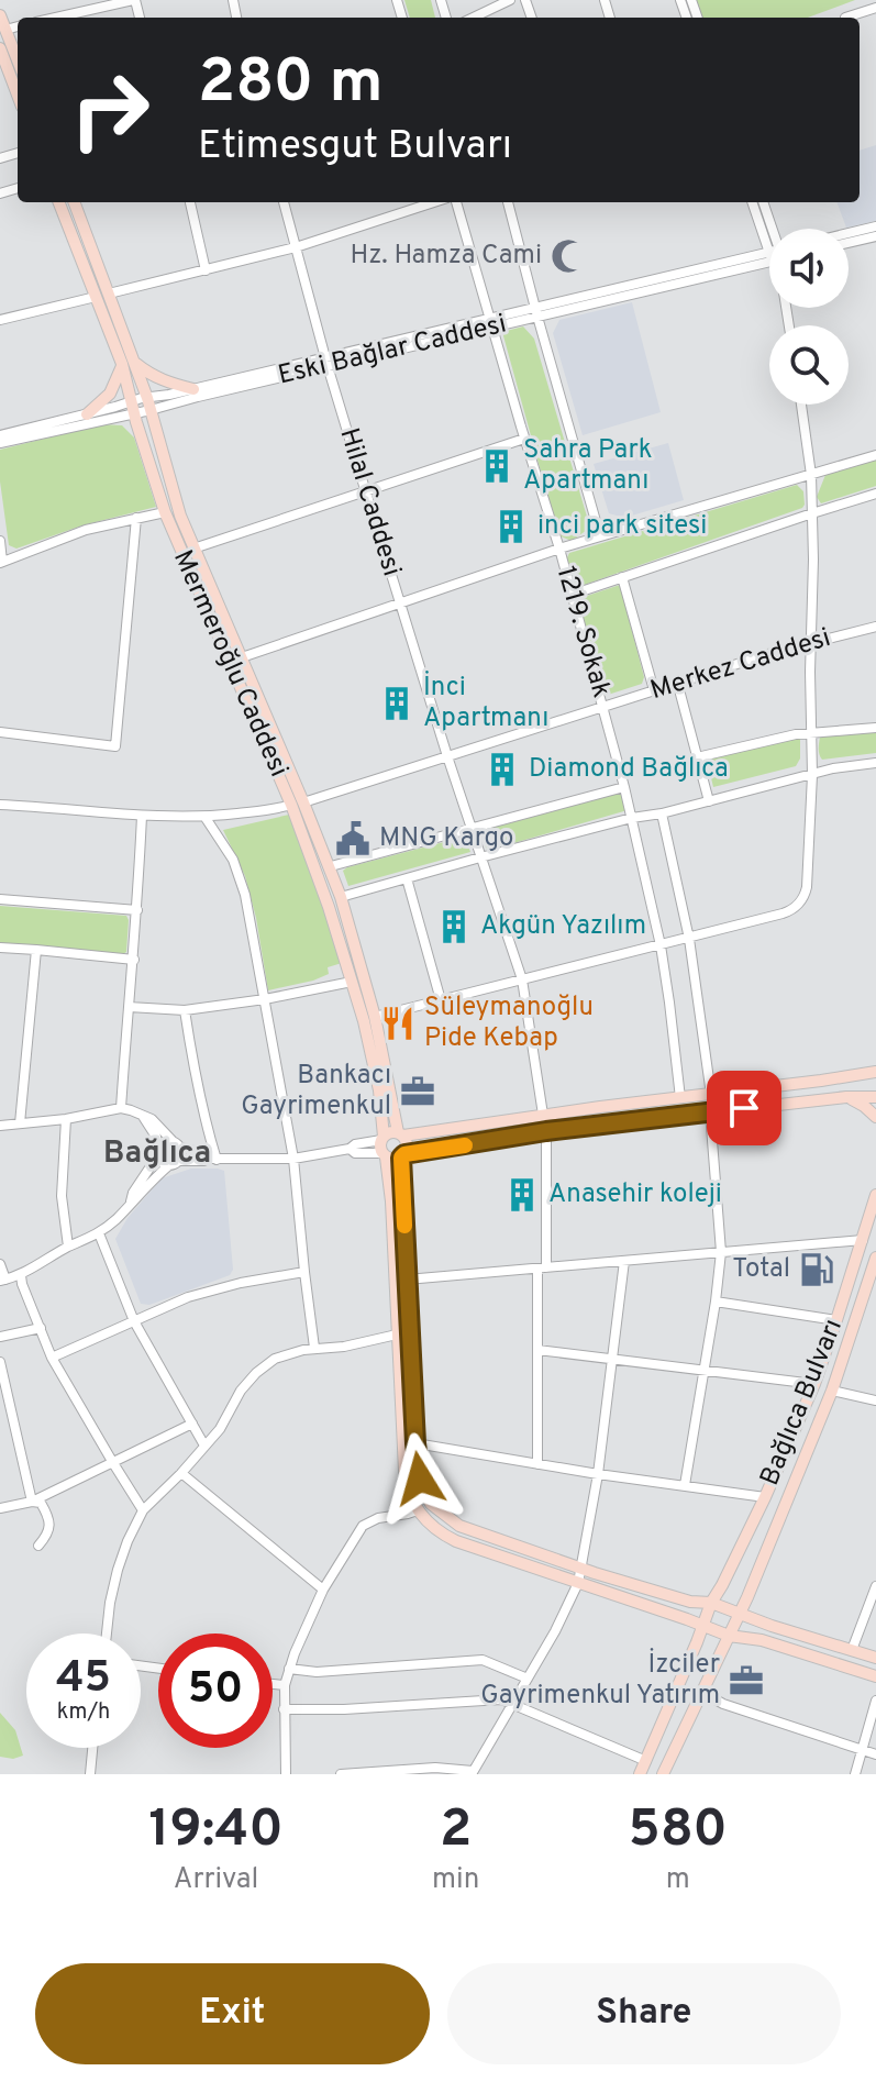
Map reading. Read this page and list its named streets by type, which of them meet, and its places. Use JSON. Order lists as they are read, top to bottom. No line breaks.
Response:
{"streets":{"main road":["Mermeroğlu Caddesi","Bağlıca Bulvarı"],"street":["Eski Bağlar Caddesi","Hilal Caddesi","1219. Sokak","Merkez Caddesi"]},"crossings":[["Eski Bağlar Caddesi","Hilal Caddesi"],["Eski Bağlar Caddesi","1219. Sokak"],["Eski Bağlar Caddesi","Mermeroğlu Caddesi"],["Hilal Caddesi","Merkez Caddesi"],["1219. Sokak","Merkez Caddesi"],["Mermeroğlu Caddesi","Merkez Caddesi"]],"districts":["Bağlıca"],"places":{"mosque":["Hz. Hamza Cami"],"building":["Sahra Park Apartmanı","inci park sitesi","İnci Apartmanı","Diamond Bağlıca","Akgün Yazılım","Anasehir koleji"],"public building":["MNG Kargo"],"restaurant":["Süleymanoğlu Pide Kebap"],"office":["Bankacı Gayrimenkul","İzciler Gayrimenkul Yatırım"],"fuel station":["Total"]},"page":{"turn":["280 m","Etimesgut Bulvarı"],"speed":"45 km/h","limit":"50","eta":["19:40","Arrival","2","min","580","m"],"buttons":["Exit","Share"]}}
